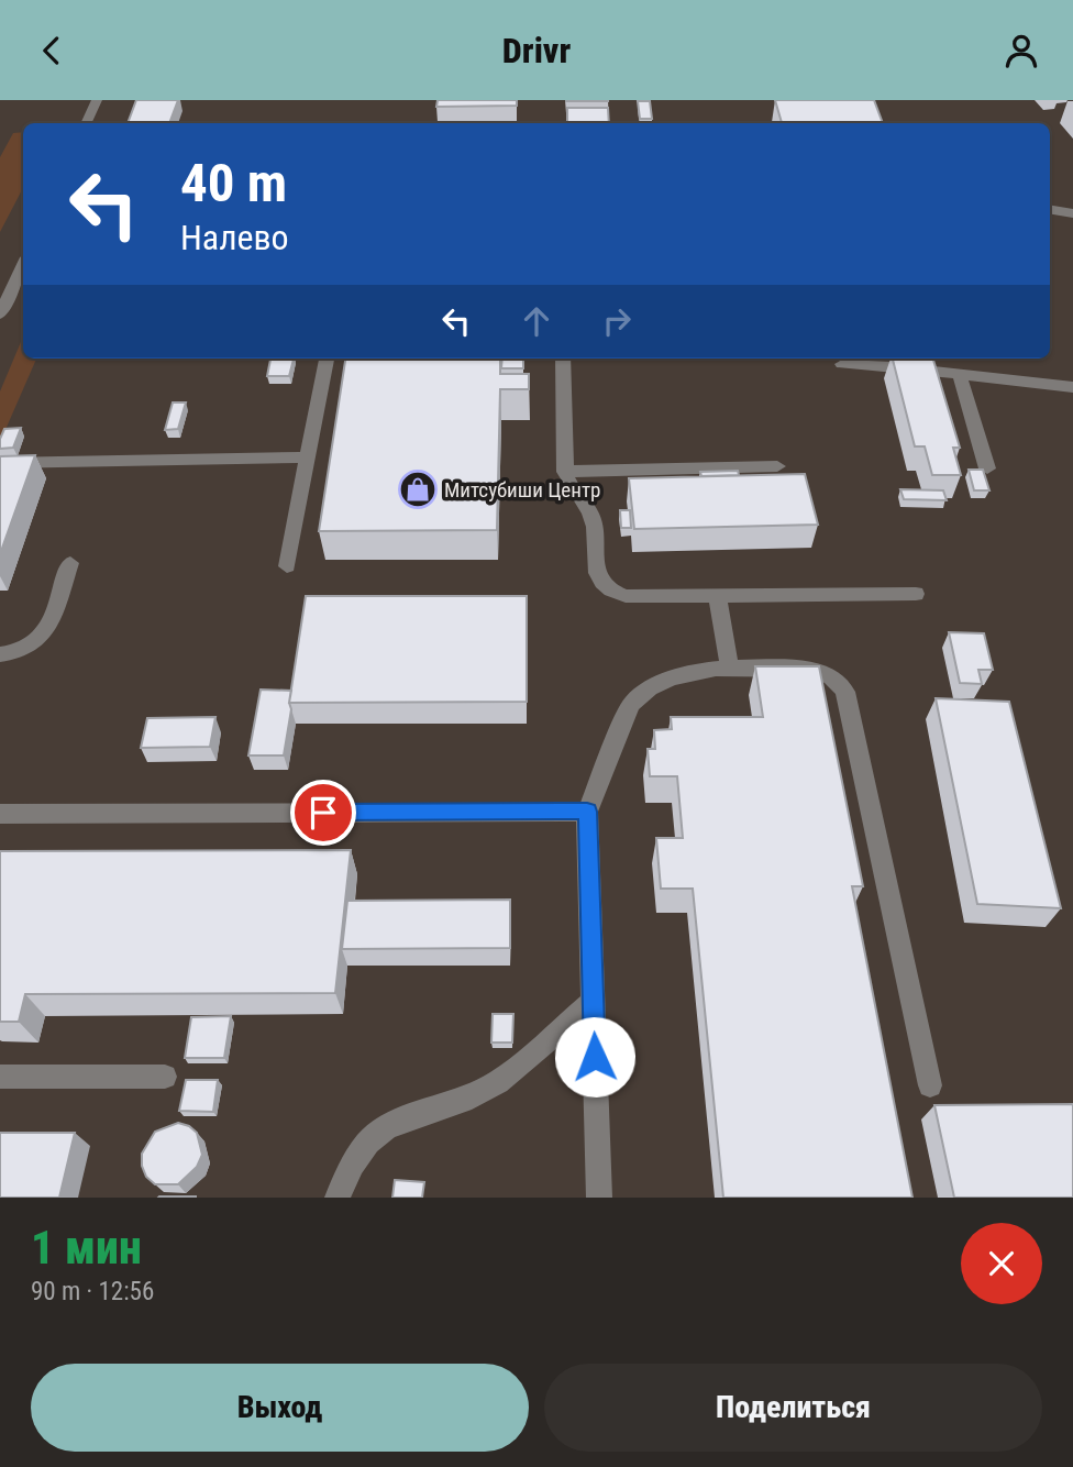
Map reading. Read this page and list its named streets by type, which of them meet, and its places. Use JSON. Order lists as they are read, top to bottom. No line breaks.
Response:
{"places":{"shop":["Митсубиши Центр"]},"page":{"header":"Drivr","turn":["40 m","Налево"],"heading":["1 мин","90 m · 12:56"],"buttons":["Выход","Поделиться"]}}
